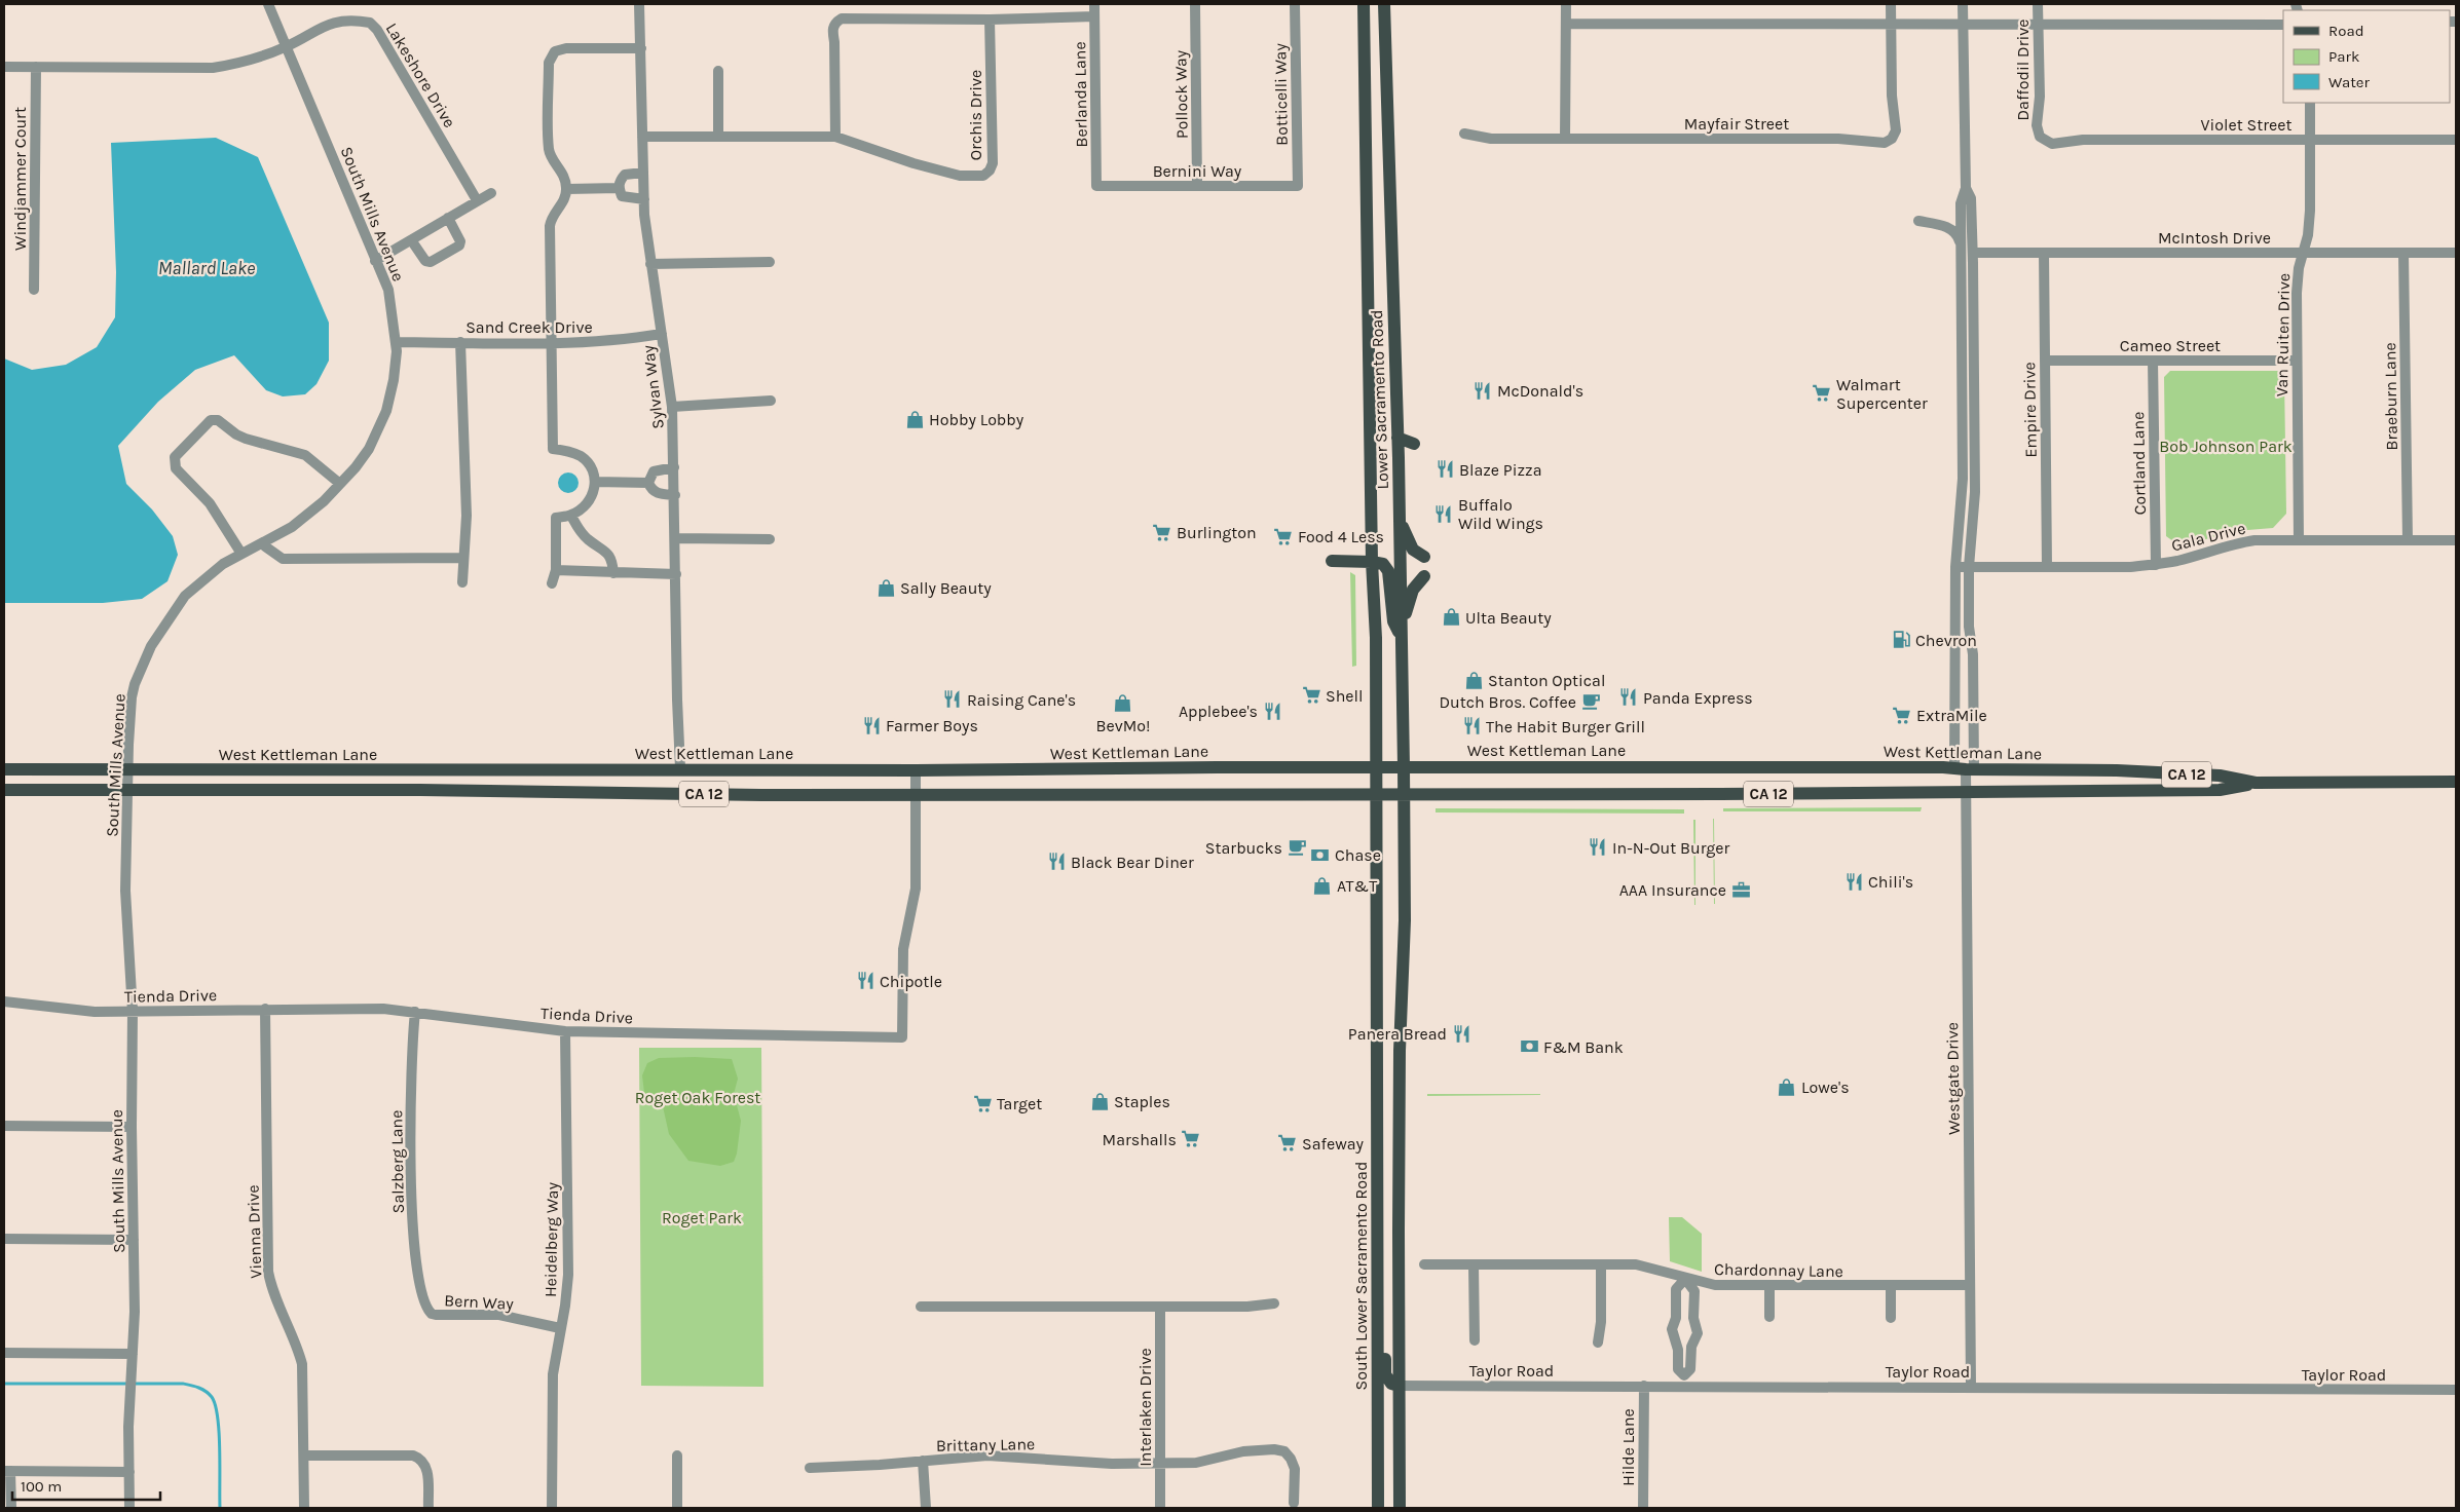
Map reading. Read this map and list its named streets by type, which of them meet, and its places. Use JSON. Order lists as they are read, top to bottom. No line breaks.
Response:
{"streets":{"main road":["Lower Sacramento Road","West Kettleman Lane","CA 12","South Lower Sacramento Road"],"street":["Daffodil Drive","Lakeshore Drive","Berlanda Lane","Pollock Way","Botticelli Way","Orchis Drive","Mayfair Street","Violet Street","Bernini Way","Windjammer Court","South Mills Avenue","McIntosh Drive","Sand Creek Drive","Van Ruiten Drive","Cameo Street","Sylvan Way","Braeburn Lane","Empire Drive","Cortland Lane","Gala Drive","Tienda Drive","Westgate Drive","Salzberg Lane","Vienna Drive","Heidelberg Way","Chardonnay Lane","Bern Way","Taylor Road","Interlaken Drive","Brittany Lane","Hilde Lane"]},"crossings":[["Daffodil Drive","Violet Street"],["Lakeshore Drive","Windjammer Court"],["Lakeshore Drive","South Mills Avenue"],["Berlanda Lane","Bernini Way"],["Pollock Way","Bernini Way"],["Botticelli Way","Bernini Way"],["Violet Street","Van Ruiten Drive"],["South Mills Avenue","Sand Creek Drive"],["South Mills Avenue","West Kettleman Lane"],["South Mills Avenue","Tienda Drive"],["McIntosh Drive","Van Ruiten Drive"],["McIntosh Drive","Braeburn Lane"],["McIntosh Drive","Empire Drive"],["Sand Creek Drive","Sylvan Way"],["Van Ruiten Drive","Cameo Street"],["Van Ruiten Drive","Gala Drive"],["Cameo Street","Empire Drive"],["Cameo Street","Cortland Lane"],["Sylvan Way","West Kettleman Lane"],["Braeburn Lane","Gala Drive"],["Lower Sacramento Road","West Kettleman Lane"],["Lower Sacramento Road","South Lower Sacramento Road"],["Empire Drive","Gala Drive"],["Cortland Lane","Gala Drive"],["West Kettleman Lane","Tienda Drive"],["West Kettleman Lane","Westgate Drive"],["West Kettleman Lane","South Lower Sacramento Road"],["Tienda Drive","Salzberg Lane"],["Tienda Drive","Vienna Drive"],["Tienda Drive","Heidelberg Way"],["Westgate Drive","Chardonnay Lane"],["Westgate Drive","Taylor Road"],["Salzberg Lane","Bern Way"],["Heidelberg Way","Bern Way"],["Taylor Road","Hilde Lane"],["Interlaken Drive","Brittany Lane"]],"water":["Mallard Lake"],"parks":["Bob Johnson Park","Roget Oak Forest","Roget Park"],"places":{"restaurant":["McDonald's","Blaze Pizza","Buffalo Wild Wings","Panda Express","Raising Cane's","Applebee's","Farmer Boys","The Habit Burger Grill","In-N-Out Burger","Black Bear Diner","Chili's","Chipotle","Panera Bread"],"supermarket":["Walmart Supercenter","Burlington","Food 4 Less","Shell","ExtraMile","Target","Marshalls","Safeway"],"shop":["Hobby Lobby","Sally Beauty","Ulta Beauty","Stanton Optical","BevMo!","AT&T","Lowe's","Staples"],"fuel station":["Chevron"],"cafe":["Dutch Bros. Coffee","Starbucks"],"bank":["Chase","F&M Bank"],"office":["AAA Insurance"]},"legend":["Road","Park","Water"],"scale_bar":"100 m"}
